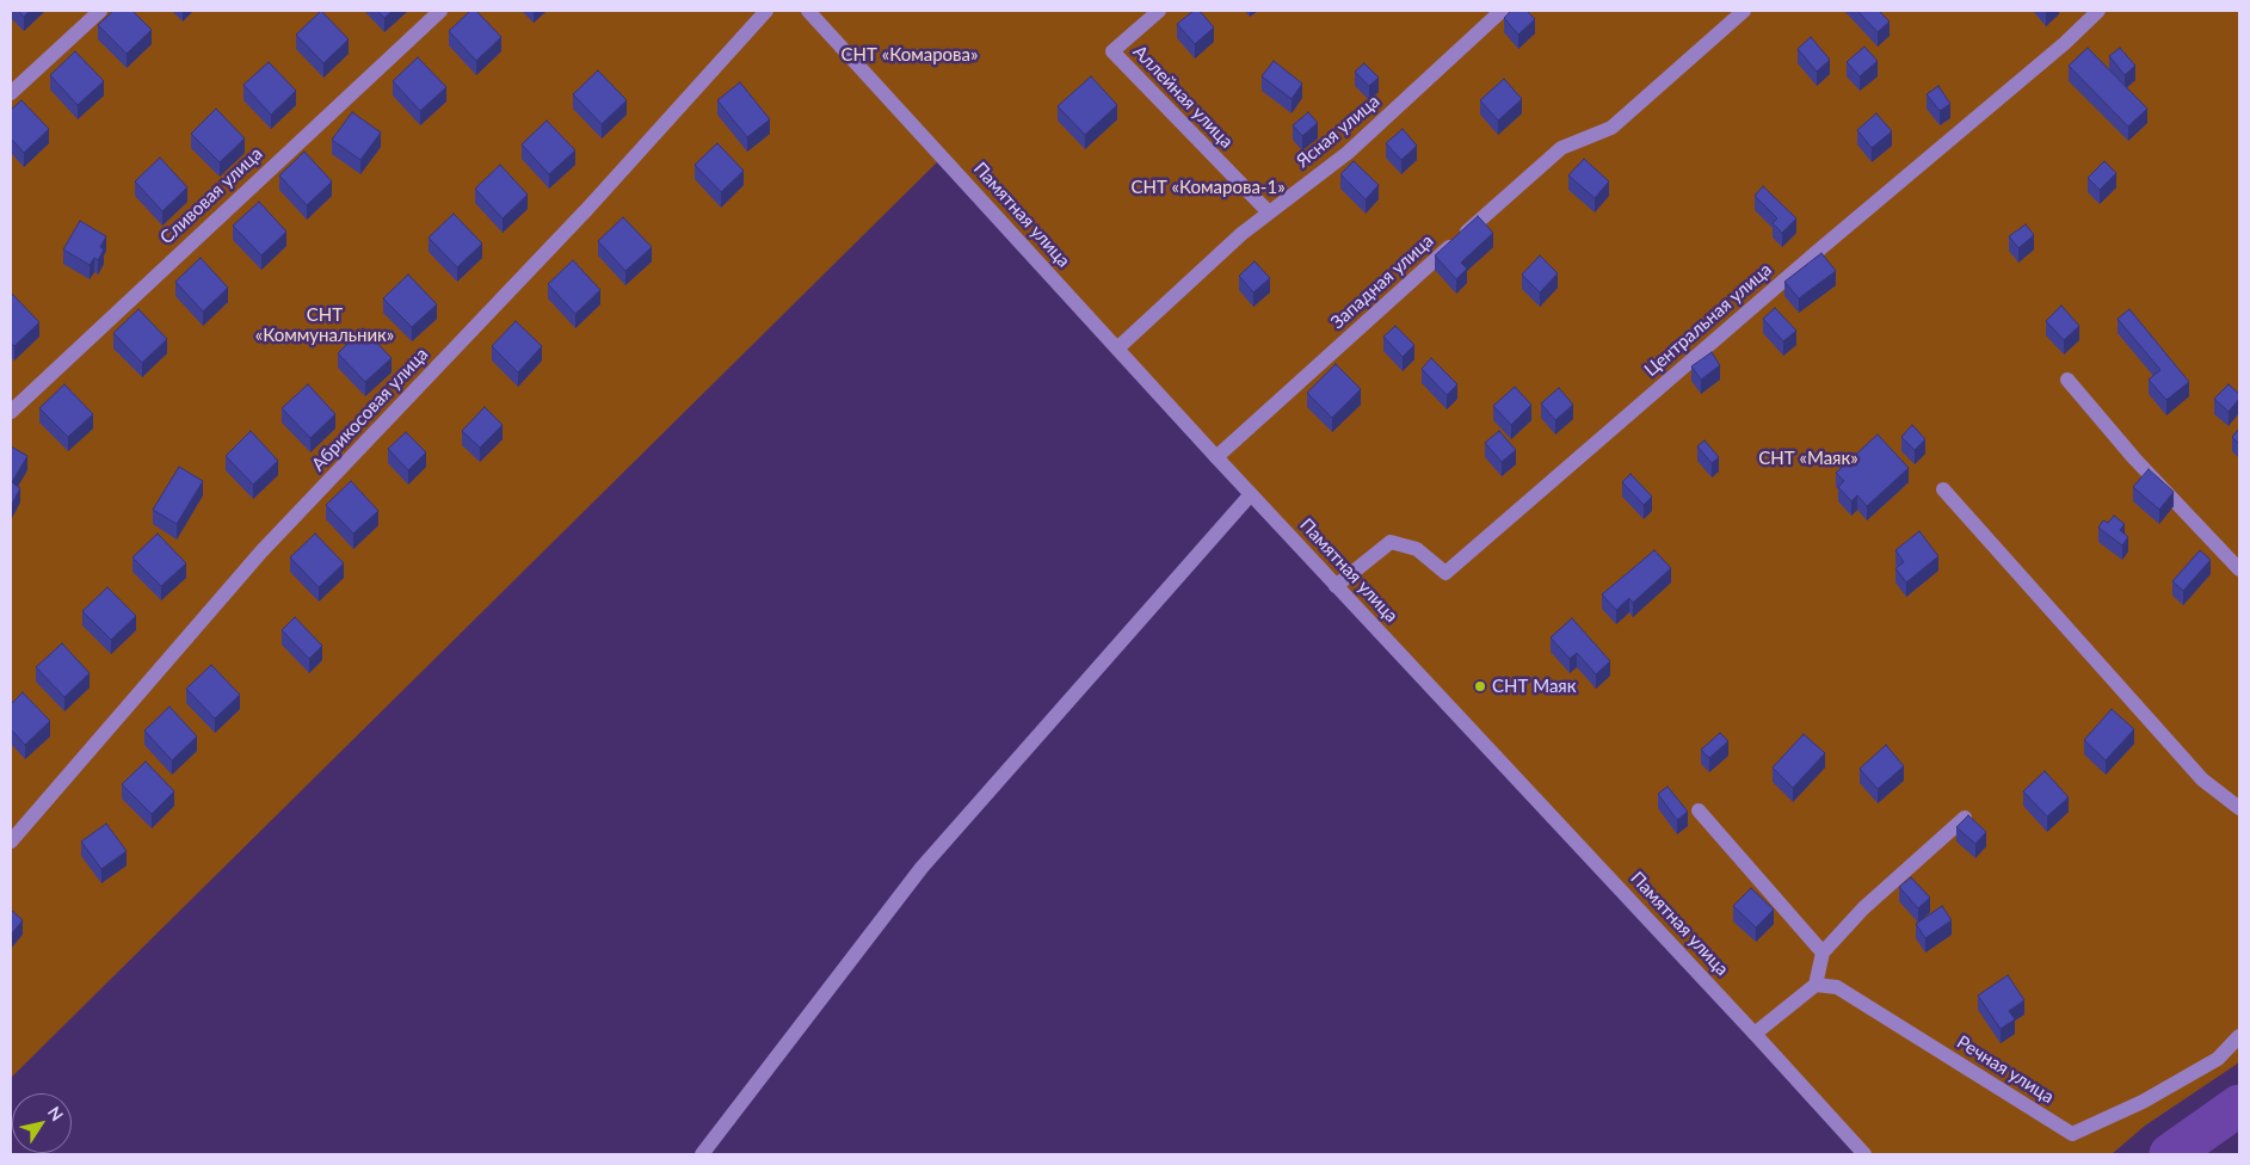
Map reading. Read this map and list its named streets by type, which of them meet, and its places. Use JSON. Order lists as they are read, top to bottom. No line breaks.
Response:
{"streets":{"street":["Аллейная улица","Ясная улица","Сливовая улица","Памятная улица","Западная улица","Центральная улица","Абрикосовая улица","Речная улица"]},"crossings":[["Аллейная улица","Ясная улица"],["Ясная улица","Памятная улица"],["Памятная улица","Западная улица"],["Памятная улица","Центральная улица"]],"parks":["СНТ «Комарова»","СНТ «Комарова-1»","СНТ «Коммунальник»","СНТ «Маяк»"],"places":["СНТ Маяк"],"north":"top right"}
